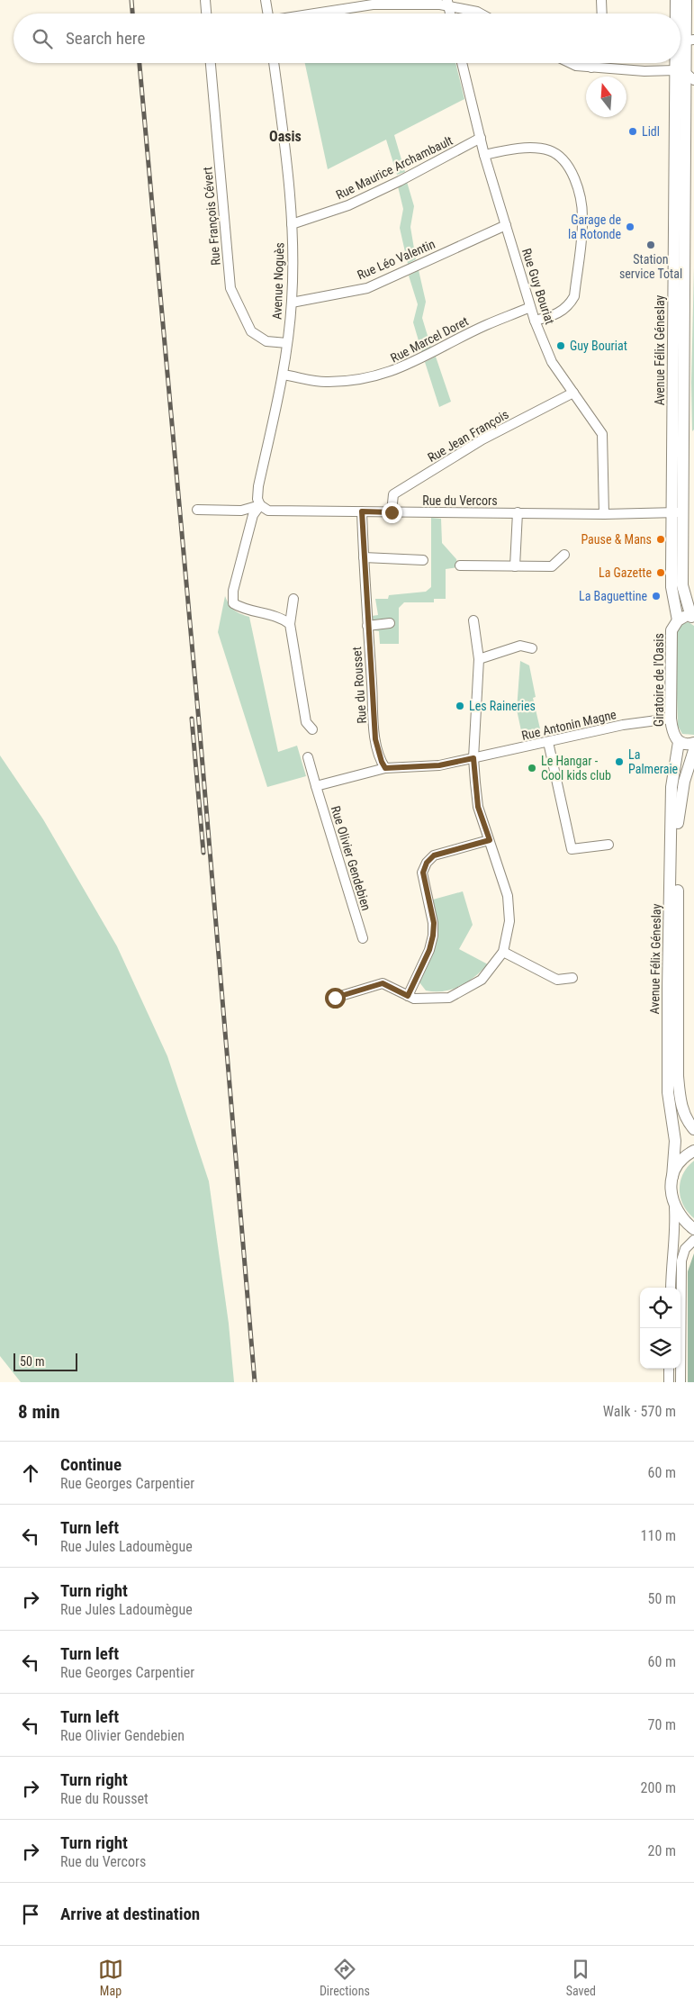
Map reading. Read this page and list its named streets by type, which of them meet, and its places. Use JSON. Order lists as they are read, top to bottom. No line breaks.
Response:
{"streets":{"main road":["Avenue Félix Géneslay","Giratoire de l'Oasis"],"street":["Rue Maurice Archambault","Rue François Cévert","Rue Léo Valentin","Avenue Noguès","Rue Guy Bouriat","Rue Marcel Doret","Rue Jean François","Rue du Vercors","Rue du Rousset","Rue Antonin Magne","Rue Olivier Gendebien"]},"crossings":[["Rue Maurice Archambault","Avenue Noguès"],["Rue Maurice Archambault","Rue Guy Bouriat"],["Rue François Cévert","Avenue Noguès"],["Rue Léo Valentin","Avenue Noguès"],["Rue Léo Valentin","Rue Guy Bouriat"],["Avenue Noguès","Rue Marcel Doret"],["Avenue Noguès","Rue du Vercors"],["Rue Guy Bouriat","Rue Marcel Doret"],["Rue Guy Bouriat","Rue Jean François"],["Rue Guy Bouriat","Rue du Vercors"],["Avenue Félix Géneslay","Rue du Vercors"],["Avenue Félix Géneslay","Giratoire de l'Oasis"],["Rue Jean François","Rue du Vercors"],["Rue du Vercors","Rue du Rousset"],["Giratoire de l'Oasis","Rue Antonin Magne"]],"districts":["Oasis"],"places":["Lidl","Garage de la Rotonde","Station service Total","Guy Bouriat","Pause & Mans","La Gazette","La Baguettine","Les Raineries","La Palmeraie","Le Hangar - Cool kids club"],"scale_bar":"50 m","north":"top","page":{"search":"Search here","scale":"50 m","heading":["8 min","Walk · 570 m"],"list":[["Continue","Rue Georges Carpentier","60 m"],["Turn left","Rue Jules Ladoumègue","110 m"],["Turn right","Rue Jules Ladoumègue","50 m"],["Turn left","Rue Georges Carpentier","60 m"],["Turn left","Rue Olivier Gendebien","70 m"],["Turn right","Rue du Rousset","200 m"],["Turn right","Rue du Vercors","20 m"],"Arrive at destination"],"nav":["Map","Directions","Saved"]}}
